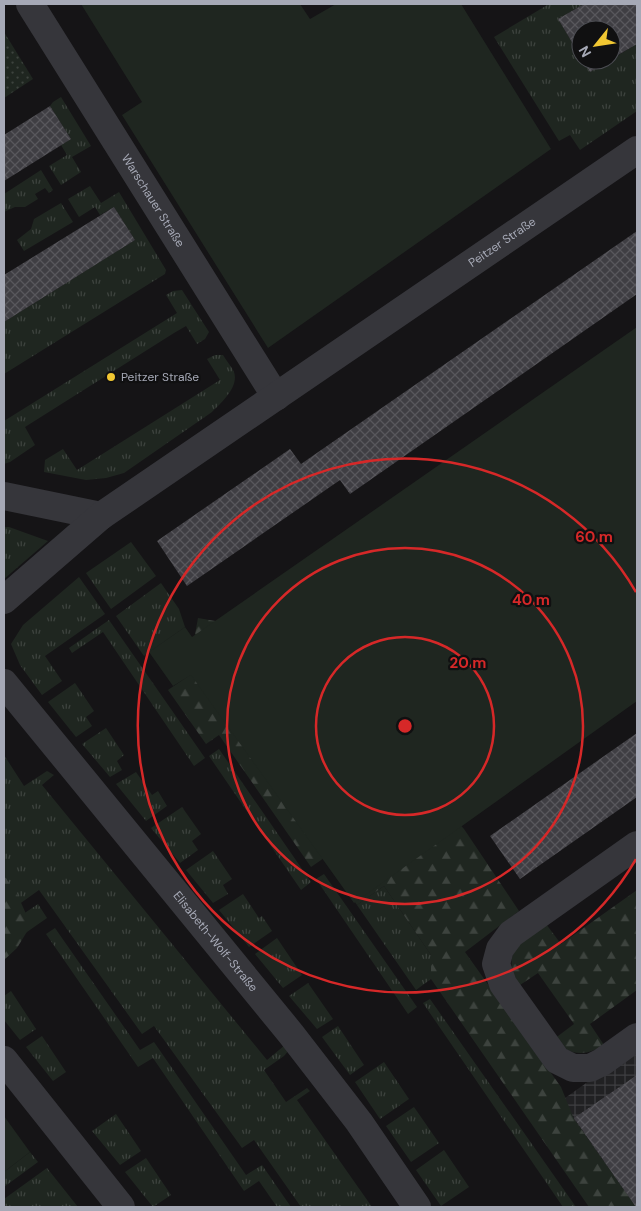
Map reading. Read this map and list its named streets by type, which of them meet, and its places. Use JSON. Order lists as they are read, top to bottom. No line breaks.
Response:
{"streets":{"street":["Warschauer Straße","Peitzer Straße","Elisabeth-Wolf-Straße"]},"crossings":[["Warschauer Straße","Peitzer Straße"]],"places":["Peitzer Straße"],"north":"bottom left","rings":["60 m","40 m","20 m"]}
